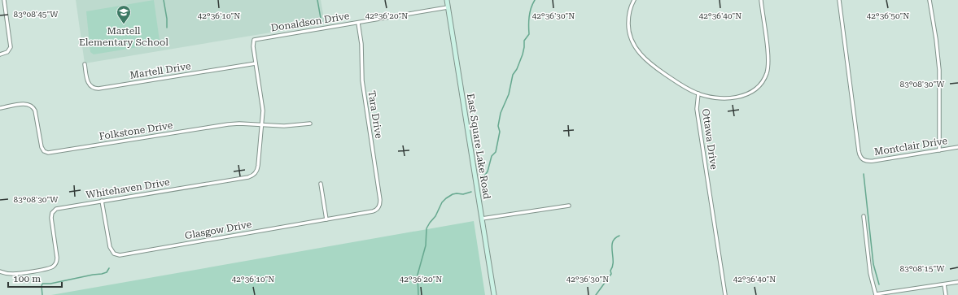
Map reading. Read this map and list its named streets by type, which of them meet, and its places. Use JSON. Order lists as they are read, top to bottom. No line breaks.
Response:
{"streets":{"main road":["East Square Lake Road"],"street":["Donaldson Drive","Martell Drive","Tara Drive","Folkstone Drive","Ottawa Drive","Montclair Drive","Whitehaven Drive","Glasgow Drive"]},"crossings":[["Donaldson Drive","Martell Drive"],["Donaldson Drive","Tara Drive"],["Donaldson Drive","East Square Lake Road"],["Tara Drive","Glasgow Drive"],["Folkstone Drive","Whitehaven Drive"],["Whitehaven Drive","Glasgow Drive"]],"places":{"school or university":["Martell Elementary School"]},"scale_bar":"100 m","coordinates":["83°08'45\"W","42°36'10\"N","42°36'20\"N","42°36'30\"N","42°36'40\"N","42°36'50\"N","83°08'30\"W","83°08'15\"W"]}
